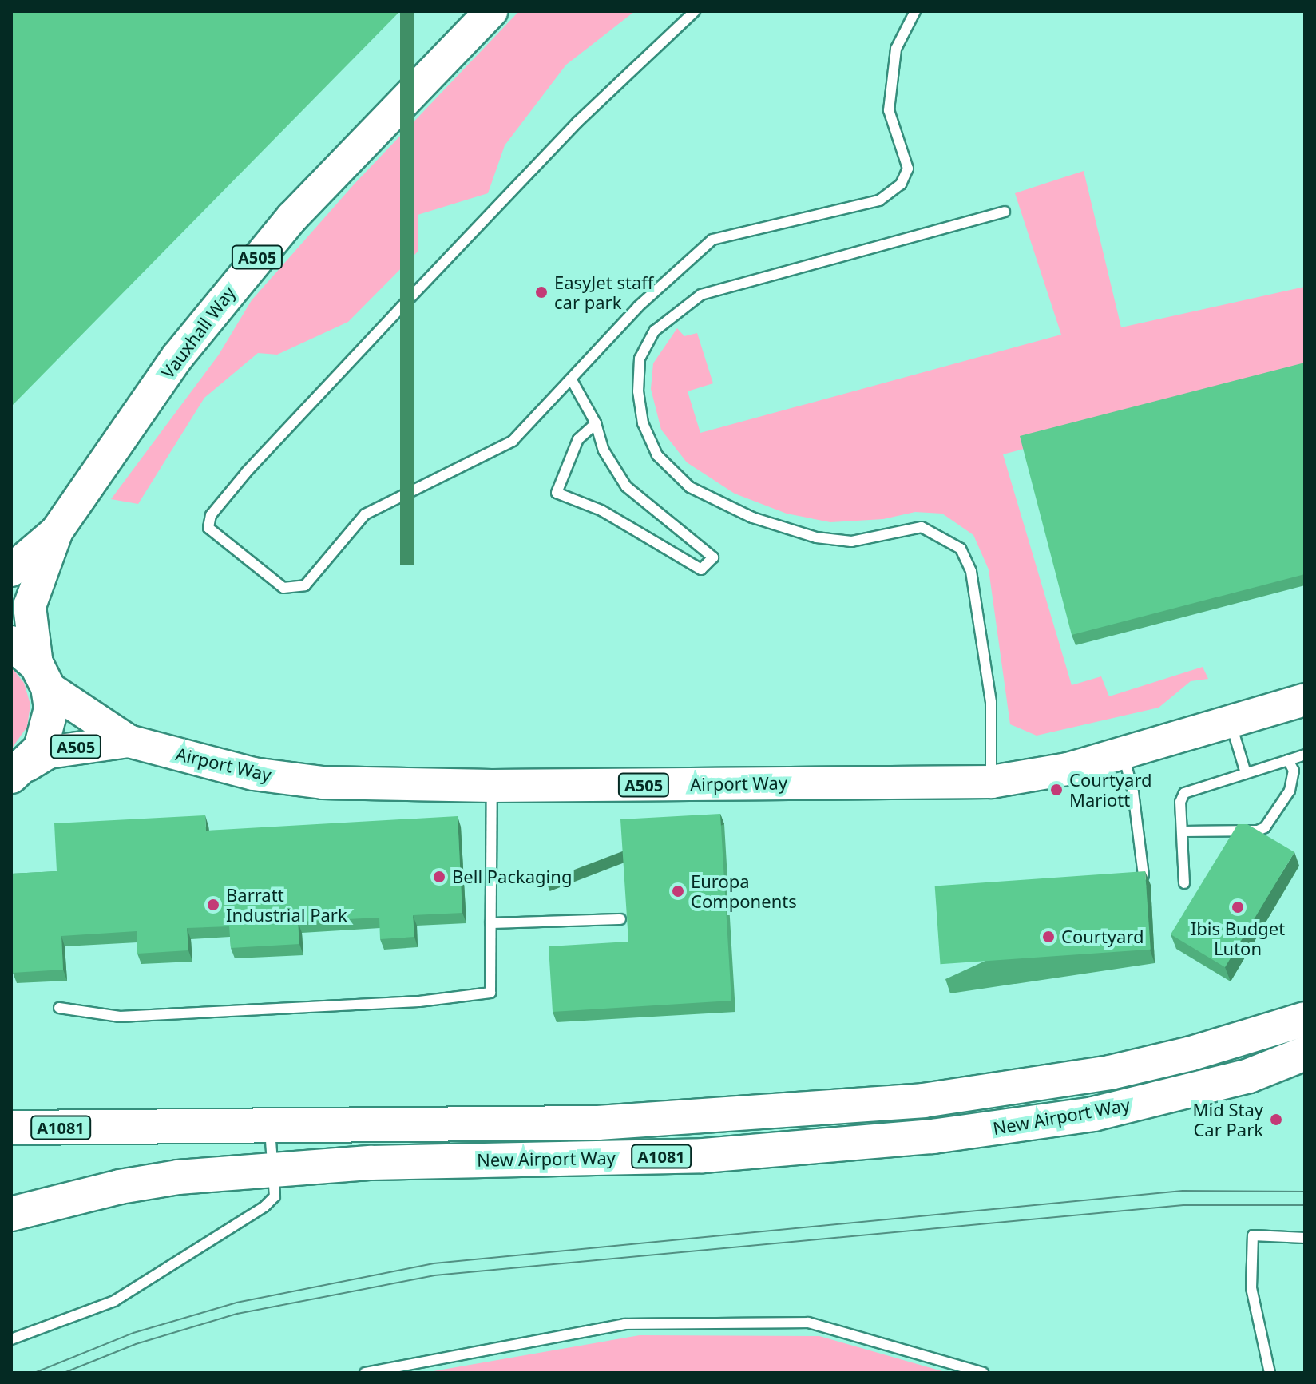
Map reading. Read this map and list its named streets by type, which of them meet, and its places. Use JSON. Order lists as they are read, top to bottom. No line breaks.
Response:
{"streets":{"highway":["New Airport Way","A1081"],"main road":["A505","Vauxhall Way","Airport Way"]},"crossings":[["Vauxhall Way","Airport Way"]],"places":["EasyJet staff car park","Courtyard Mariott","Bell Packaging","Europa Components","Barratt Industrial Park","Ibis Budget Luton","Courtyard","Mid Stay Car Park"]}
